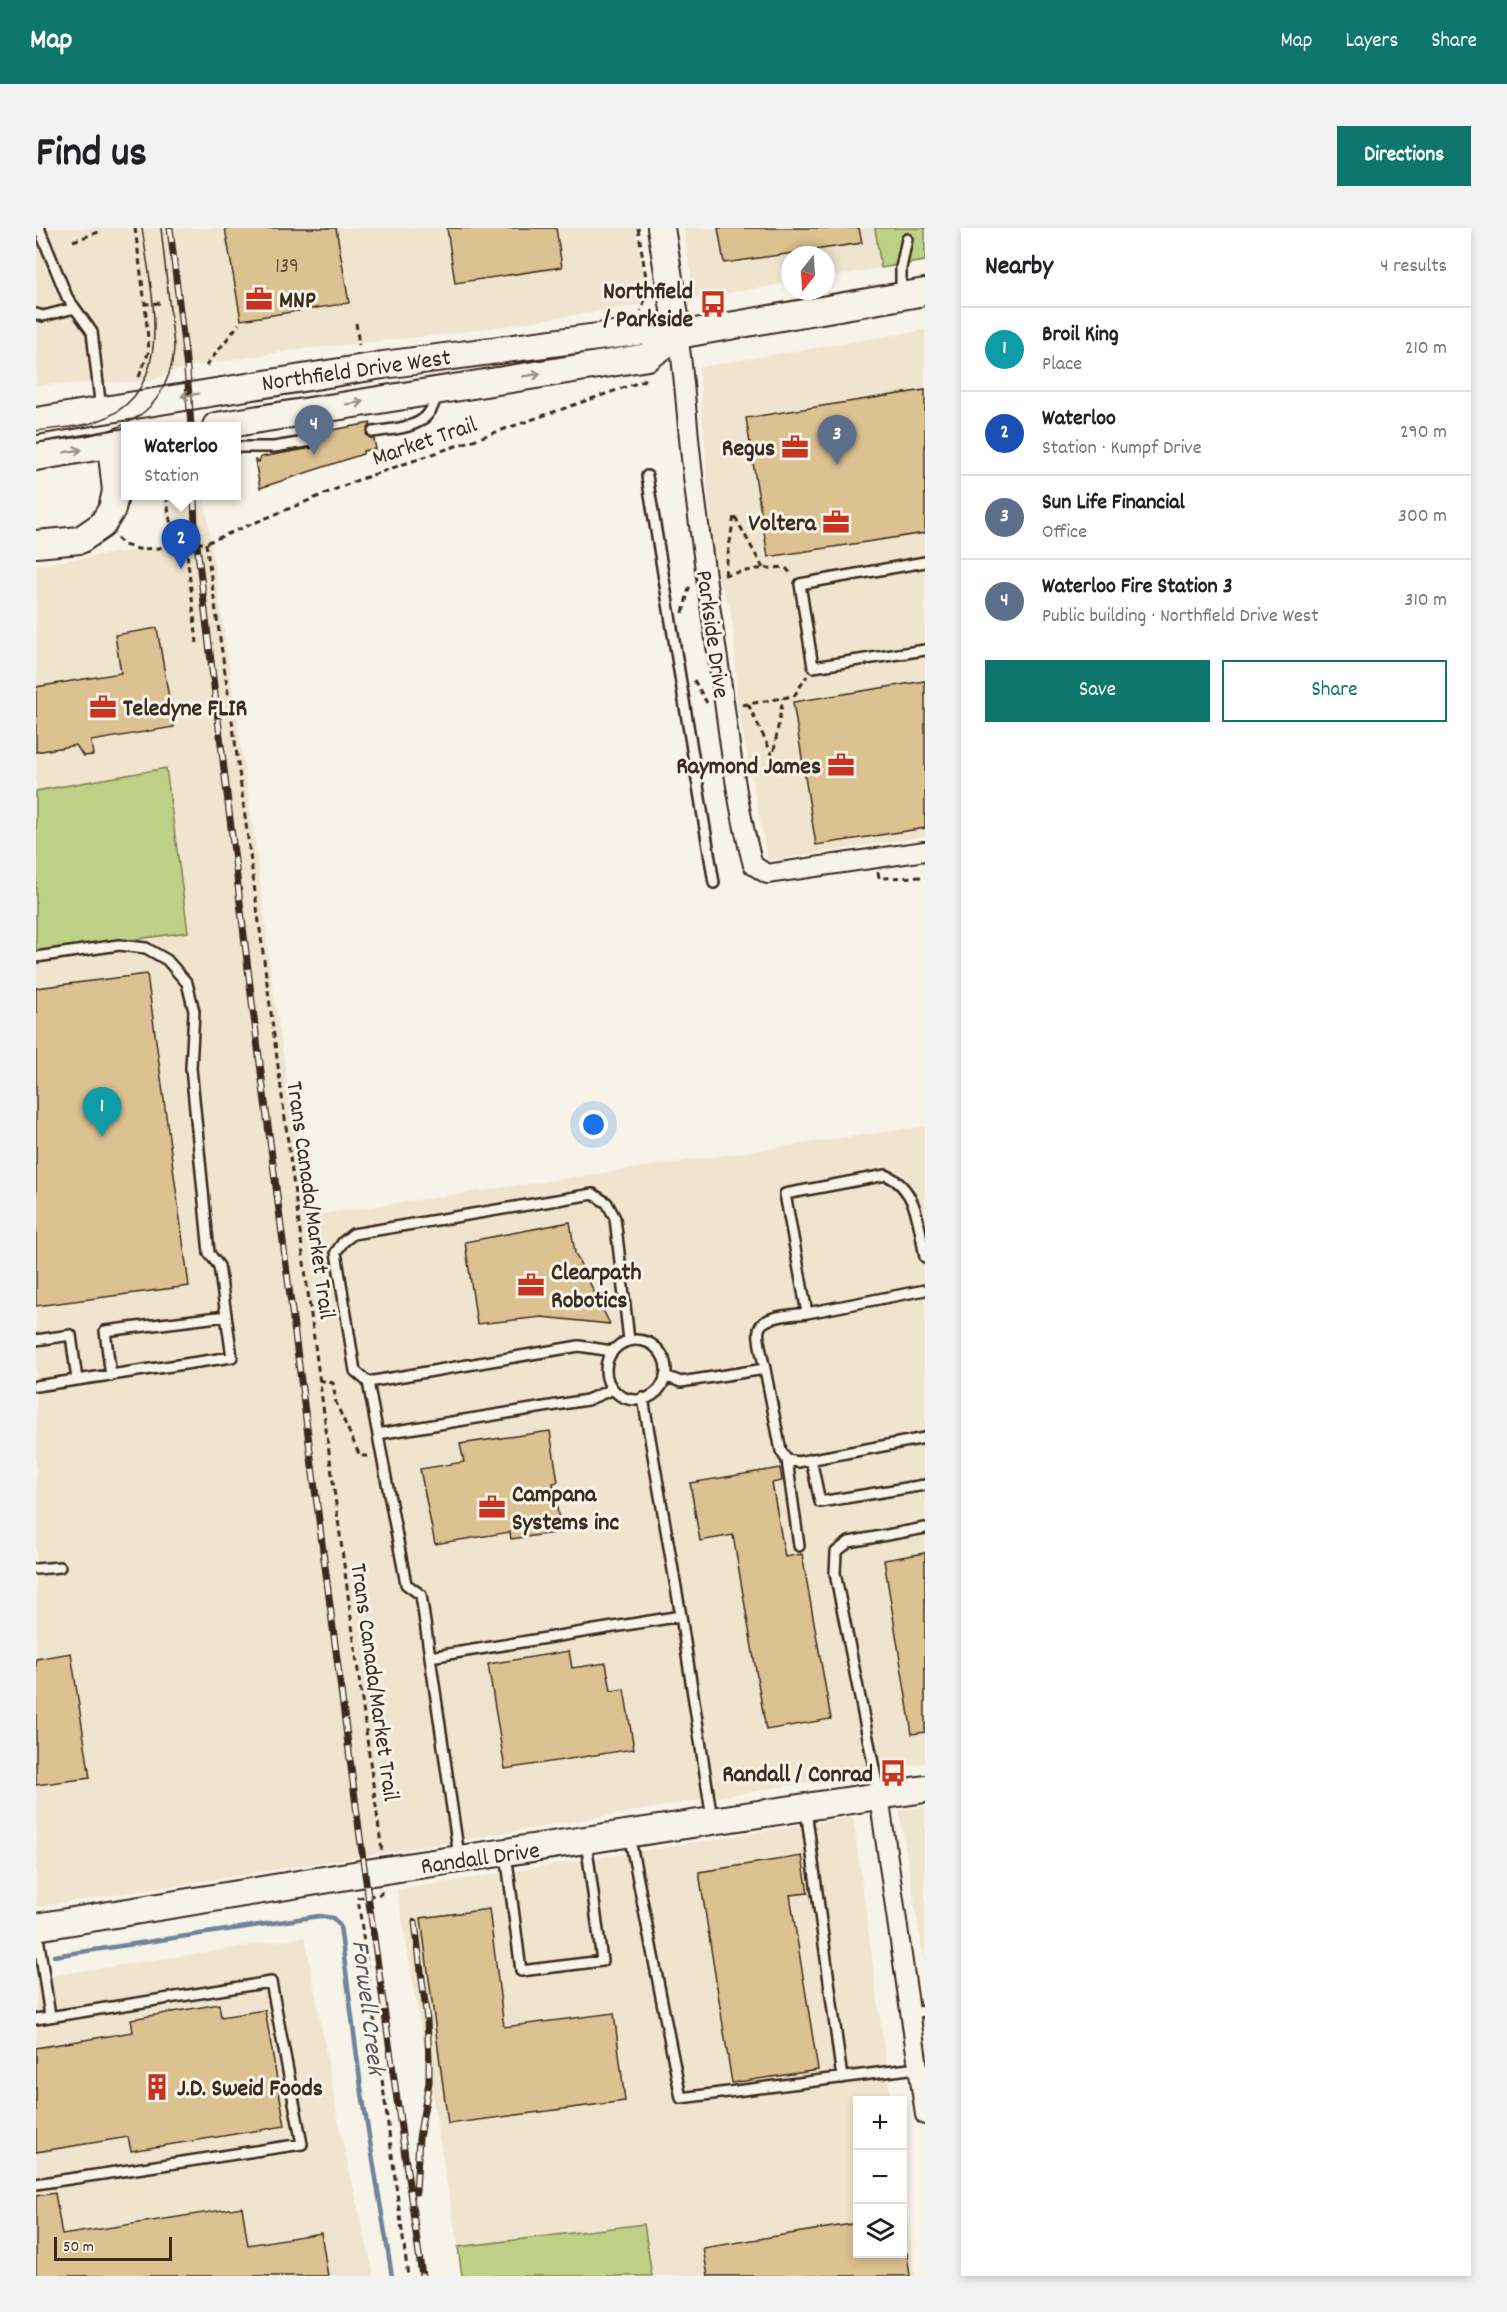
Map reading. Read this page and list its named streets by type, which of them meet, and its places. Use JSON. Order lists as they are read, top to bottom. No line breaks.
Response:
{"streets":{"main road":["Northfield Drive West","Parkside Drive","Randall Drive"],"path":["Market Trail","Trans Canada/Market Trail"]},"crossings":[["Northfield Drive West","Parkside Drive"],["Market Trail","Trans Canada/Market Trail"]],"water":["Forwell Creek"],"places":{"office":["MNP","Regus","Voltera","Teledyne FLIR","Raymond James","Clearpath Robotics","Campana Systems inc"],"bus stop":["Northfield / Parkside","Randall / Conrad"],"building":["J.D. Sweid Foods"]},"house_numbers":["139"],"scale_bar":"50 m","north":"bottom","page":{"header":"Map","nav":["Map","Layers","Share"],"title":"Find us","buttons":["Directions",["Save","Share"]],"heading":["Nearby","4 results"],"list":[{"mark":"1","name":"Broil King","note":"Place","value":"210 m"},{"mark":"2","name":"Waterloo","note":"Station · Kumpf Drive","value":"290 m"},{"mark":"3","name":"Sun Life Financial","note":"Office","value":"300 m"},{"mark":"4","name":"Waterloo Fire Station 3","note":"Public building · Northfield Drive West","value":"310 m"}],"pins":["4","3","2","1"],"popup":["Waterloo","Station"],"map_buttons":["+","−"],"scale":"50 m"}}
